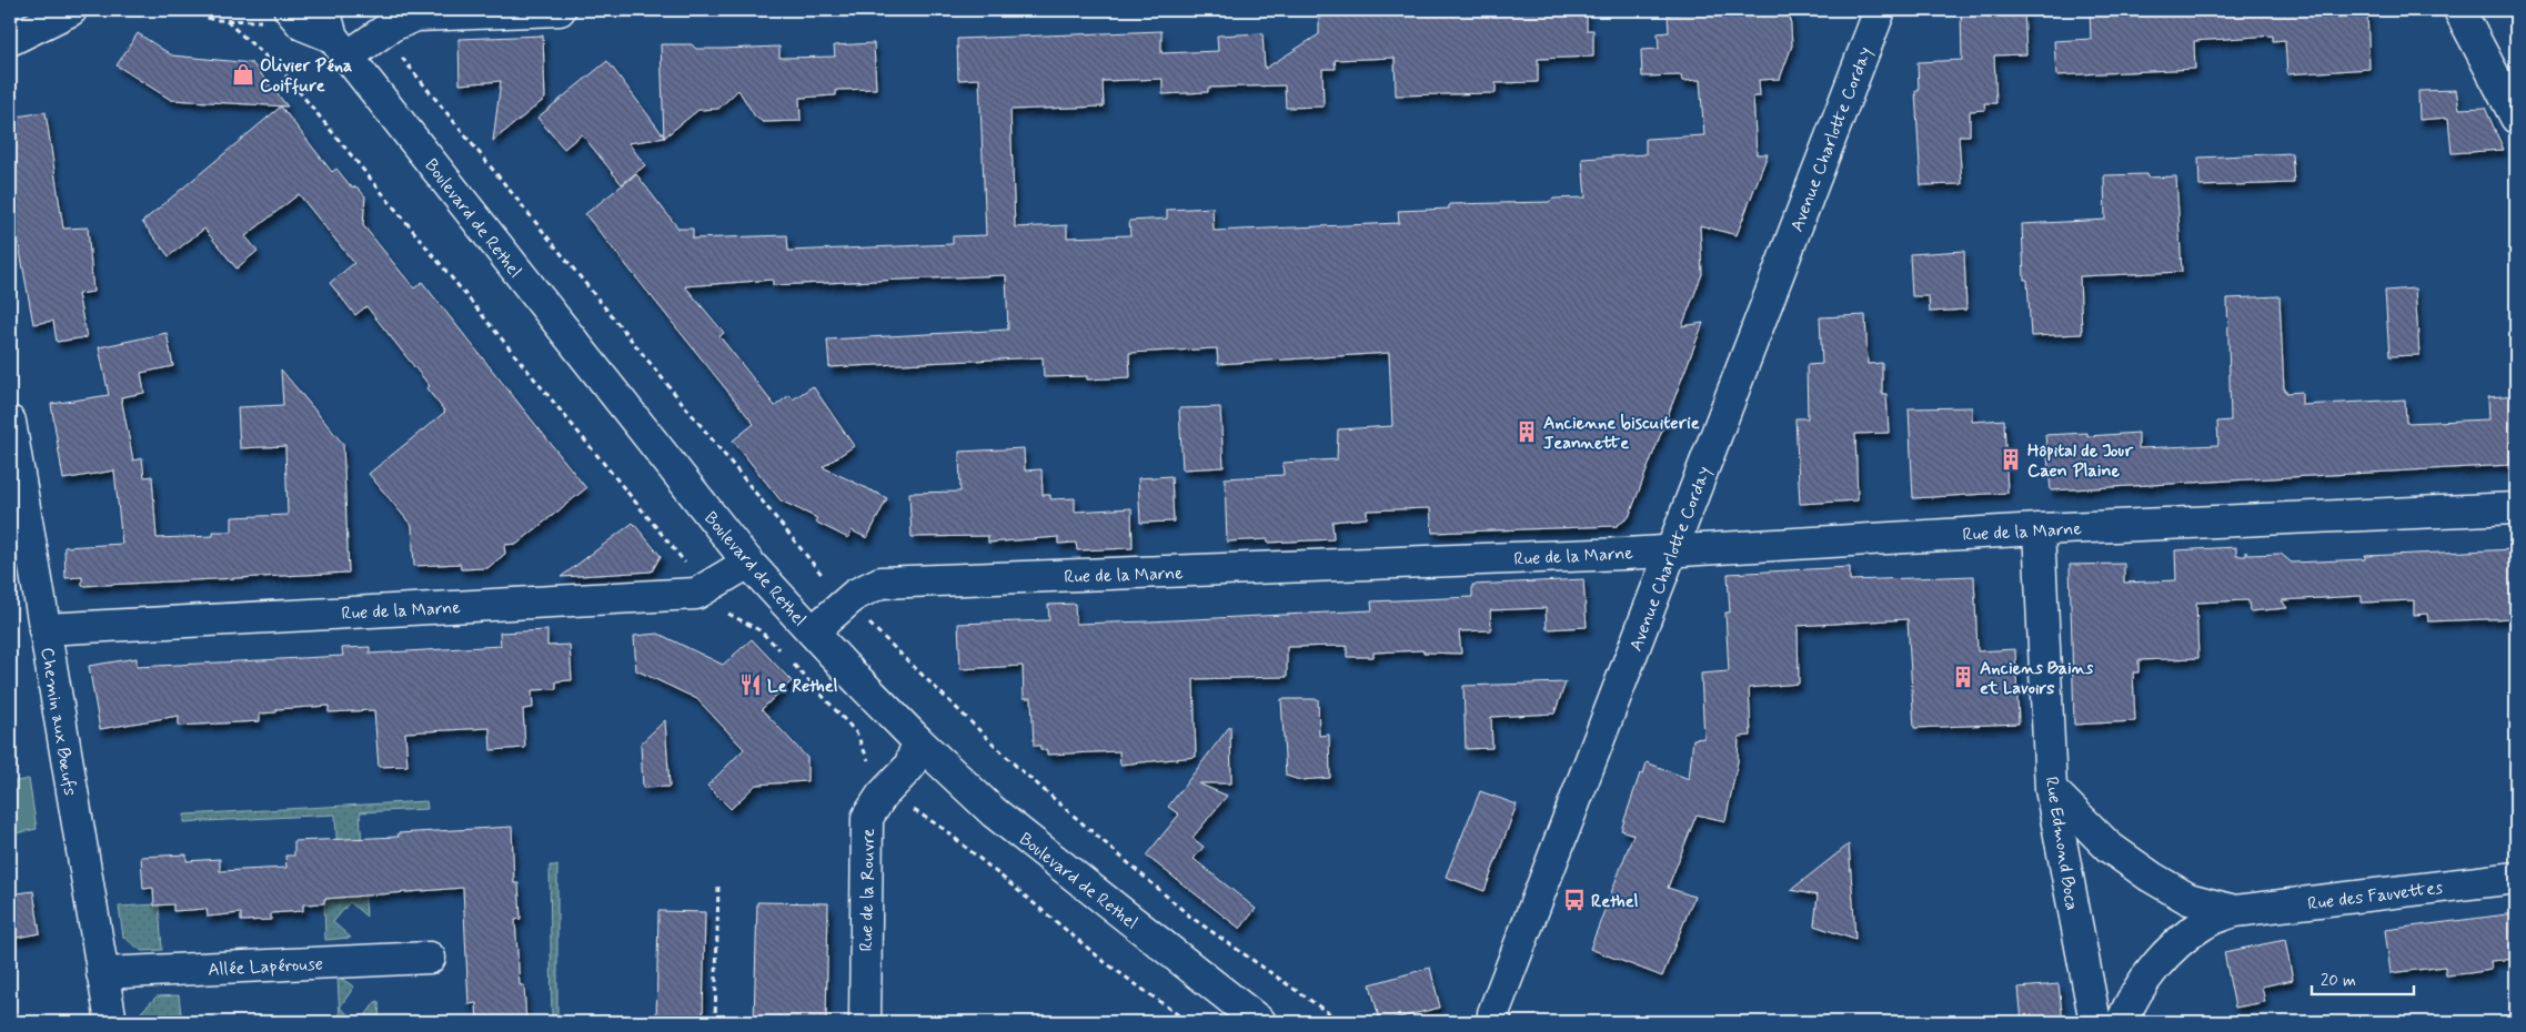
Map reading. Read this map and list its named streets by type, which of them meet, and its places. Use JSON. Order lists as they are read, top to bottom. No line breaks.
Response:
{"streets":{"street":["Avenue Charlotte Corday","Boulevard de Rethel","Rue de la Marne","Chemin aux Bœufs","Rue Edmond Boca","Rue de la Rouvre","Rue des Fauvettes","Allée Lapérouse"]},"crossings":[["Avenue Charlotte Corday","Rue de la Marne"],["Boulevard de Rethel","Rue de la Marne"],["Boulevard de Rethel","Rue de la Rouvre"],["Rue de la Marne","Chemin aux Bœufs"],["Rue de la Marne","Rue Edmond Boca"],["Chemin aux Bœufs","Allée Lapérouse"],["Rue Edmond Boca","Rue des Fauvettes"]],"places":{"shop":["Olivier Péna Coiffure"],"building":["Ancienne biscuiterie Jeannette","Hôpital de Jour Caen Plaine","Anciens Bains et Lavoirs"],"restaurant":["Le Rethel"],"bus stop":["Rethel"]},"scale_bar":"20 m"}
